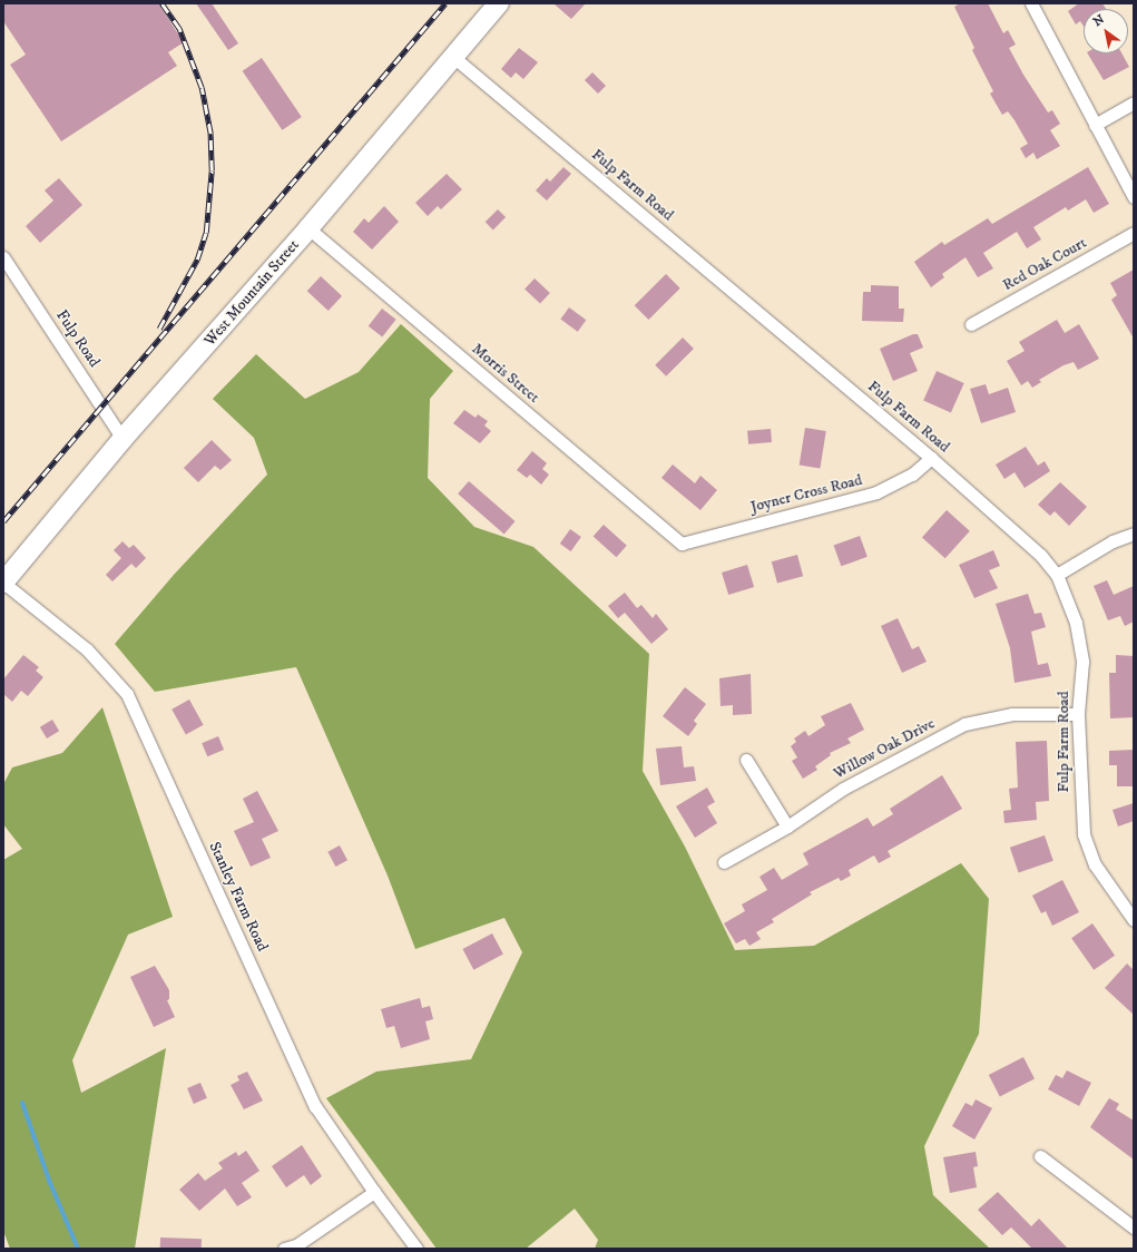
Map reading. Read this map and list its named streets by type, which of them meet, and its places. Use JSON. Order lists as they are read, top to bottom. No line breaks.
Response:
{"streets":{"main road":["West Mountain Street"],"street":["Fulp Farm Road","Red Oak Court","Fulp Road","Morris Street","Joyner Cross Road","Willow Oak Drive","Stanley Farm Road"]},"crossings":[["Fulp Farm Road","West Mountain Street"],["Fulp Farm Road","Joyner Cross Road"],["Fulp Farm Road","Willow Oak Drive"],["West Mountain Street","Fulp Road"],["West Mountain Street","Morris Street"],["West Mountain Street","Stanley Farm Road"],["Morris Street","Joyner Cross Road"]],"north":"top left"}
